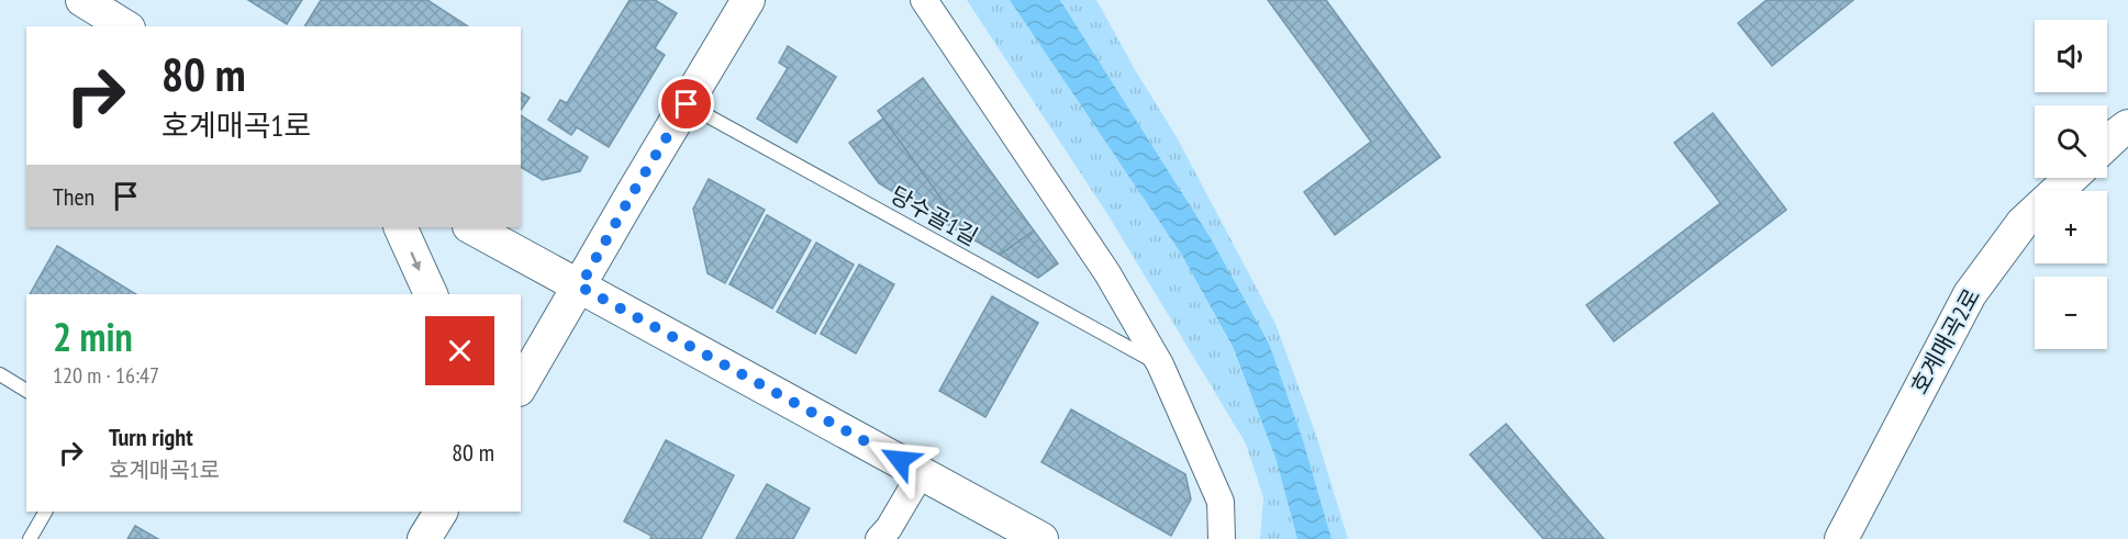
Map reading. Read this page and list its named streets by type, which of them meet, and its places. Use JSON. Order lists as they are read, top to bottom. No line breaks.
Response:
{"streets":{"street":["호계매곡2로"],"lane":["당수골1길"]},"page":{"map_buttons":["+","−"],"turn":["80 m","호계매곡1로"],"then":"Then","heading":["2 min","120 m · 16:47"],"list":[{"name":"Turn right","note":"호계매곡1로","value":"80 m"}]}}
